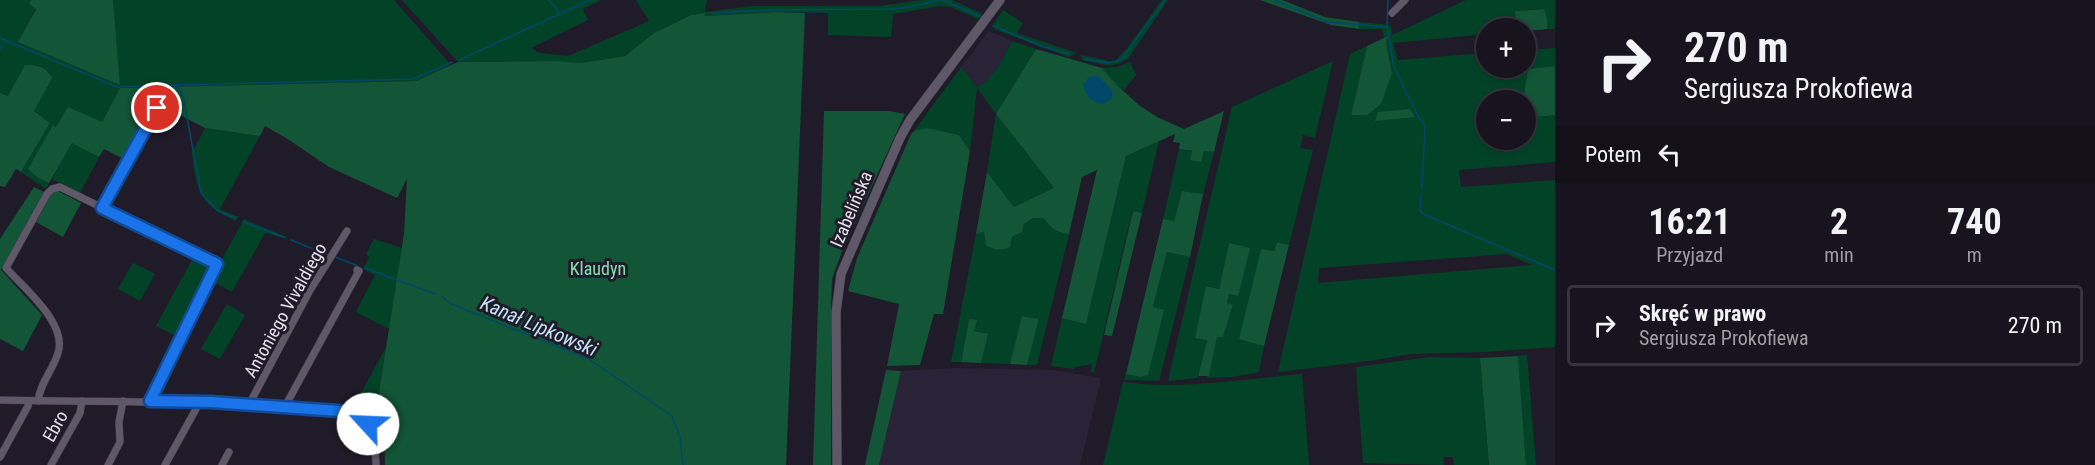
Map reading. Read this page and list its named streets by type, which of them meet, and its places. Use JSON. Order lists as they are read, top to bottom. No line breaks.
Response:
{"streets":{"street":["Izabelińska","Antoniego Vivaldiego","Ebro"]},"water":["Kanał Lipkowski"],"parks":["Klaudyn"],"page":{"turn":["270 m","Sergiusza Prokofiewa"],"map_buttons":["+","−"],"then":"Potem","eta":["16:21","Przyjazd","2","min","740","m"],"list":[{"name":"Skręć w prawo","note":"Sergiusza Prokofiewa","value":"270 m"}]}}
